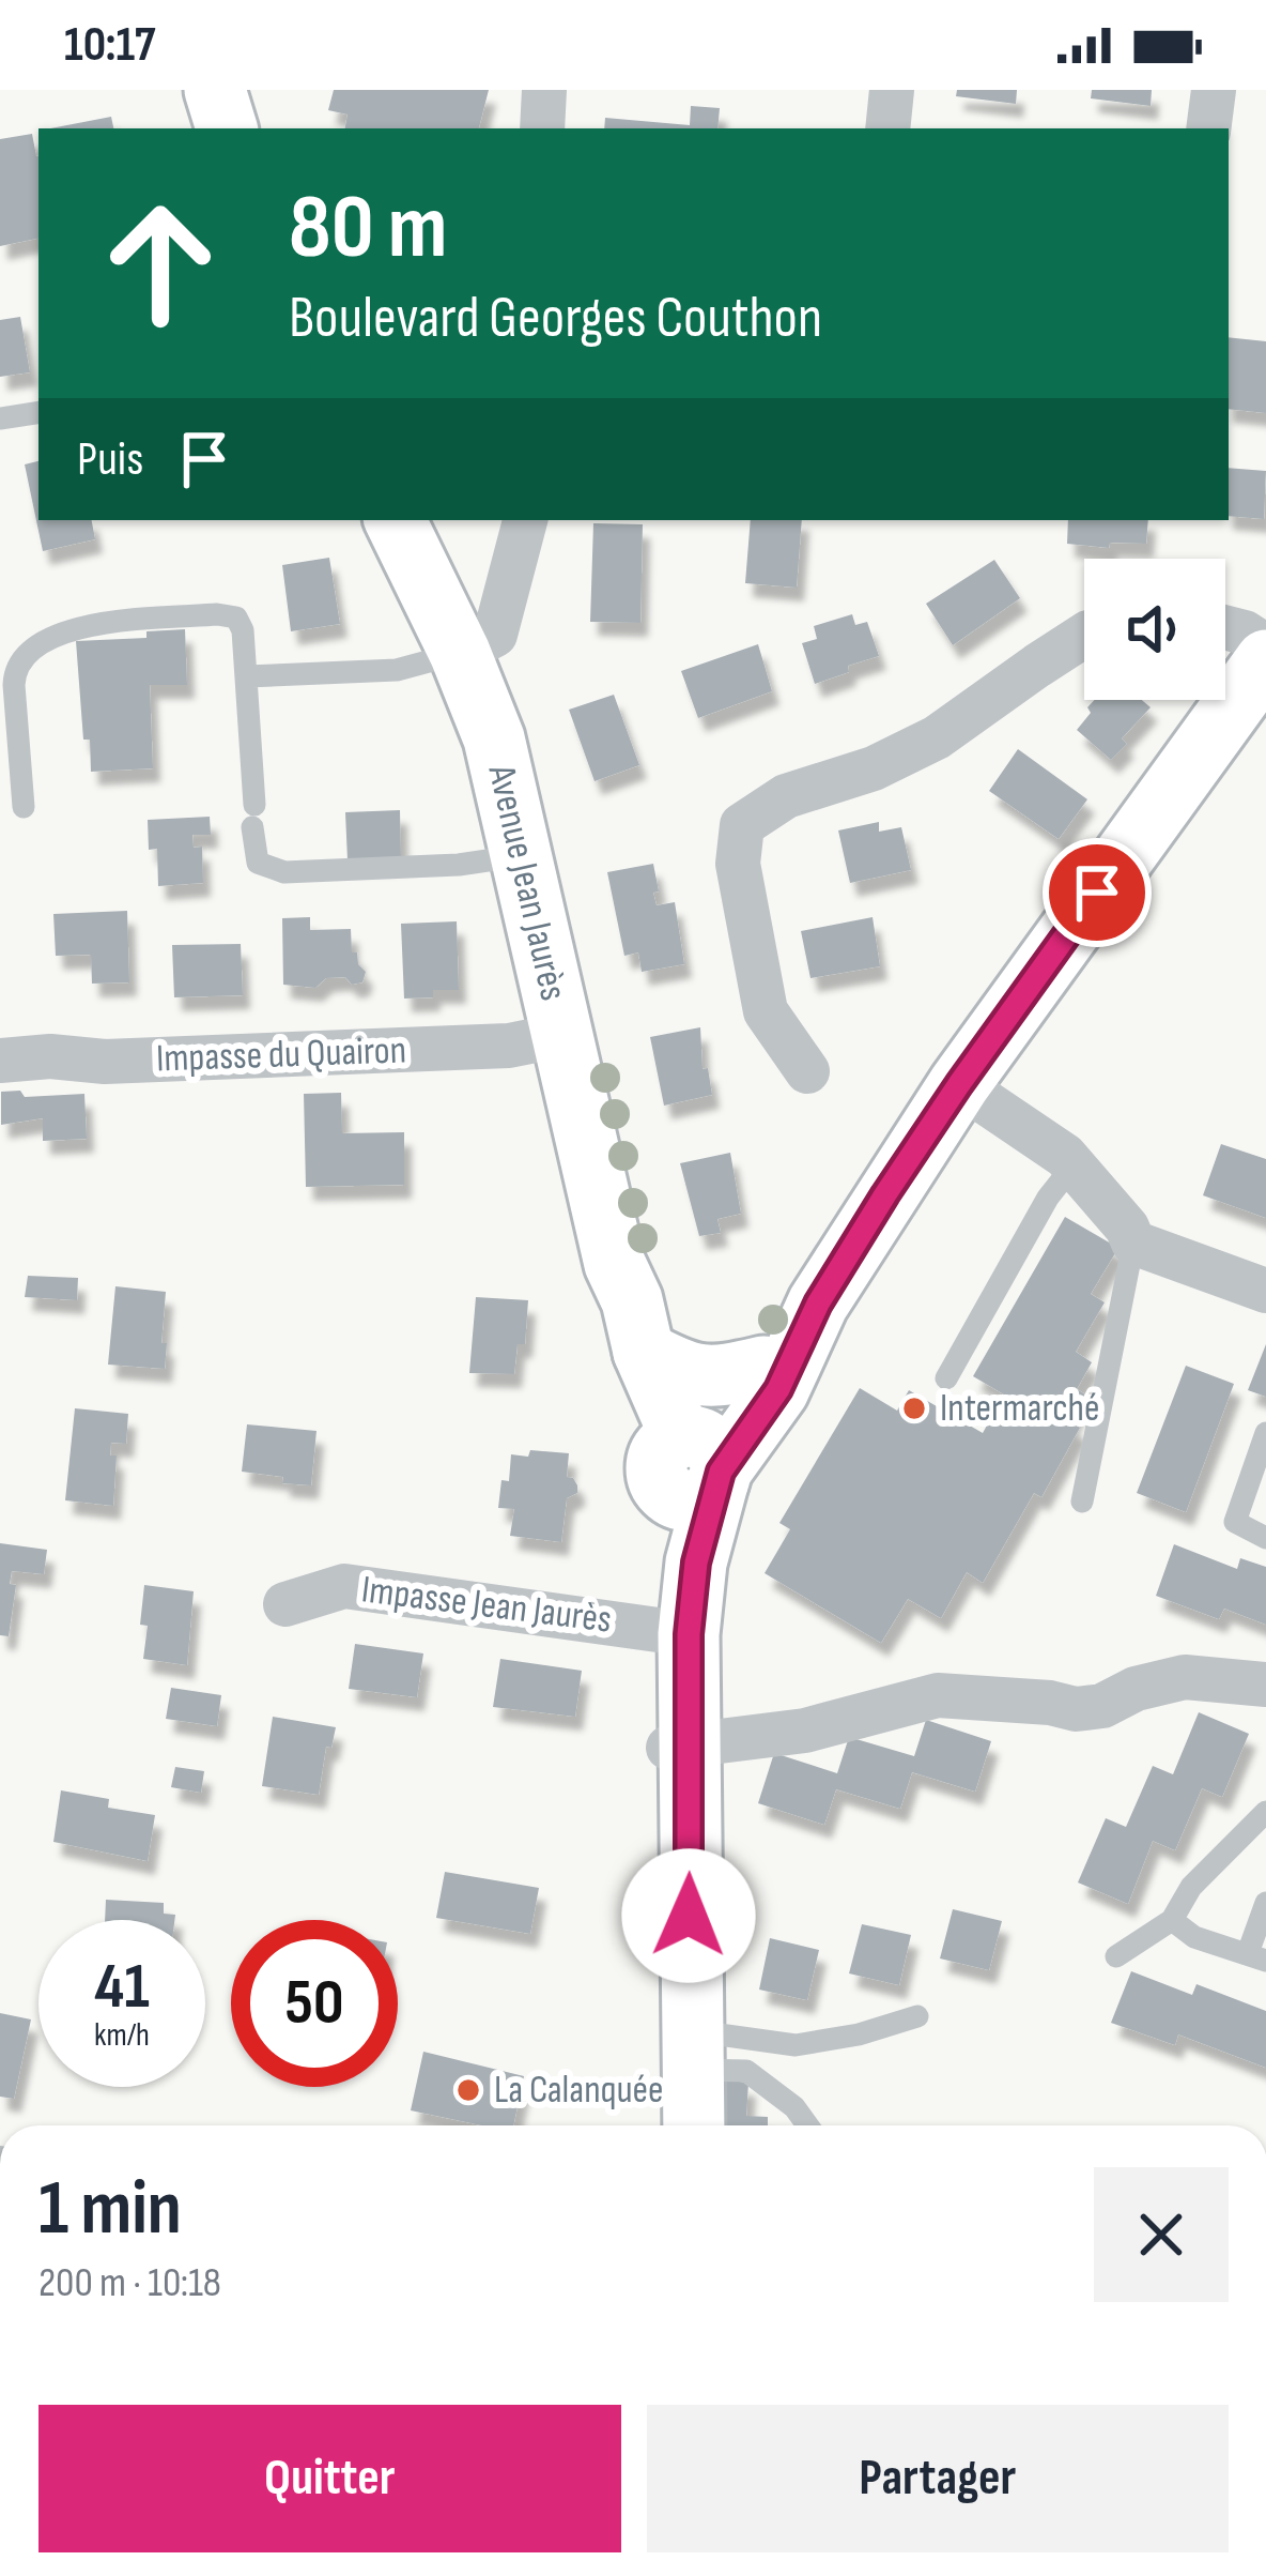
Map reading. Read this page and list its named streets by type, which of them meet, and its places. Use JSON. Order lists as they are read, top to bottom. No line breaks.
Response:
{"streets":{"main road":["Avenue Jean Jaurès"],"street":["Impasse du Quairon","Impasse Jean Jaurès"]},"crossings":[["Avenue Jean Jaurès","Impasse du Quairon"],["Avenue Jean Jaurès","Impasse Jean Jaurès"]],"places":["Intermarché","La Calanquée"],"page":{"status":"10:17","turn":["80 m","Boulevard Georges Couthon"],"then":"Puis","speed":"41 km/h","limit":"50","heading":["1 min","200 m · 10:18"],"buttons":["Quitter","Partager"]}}
